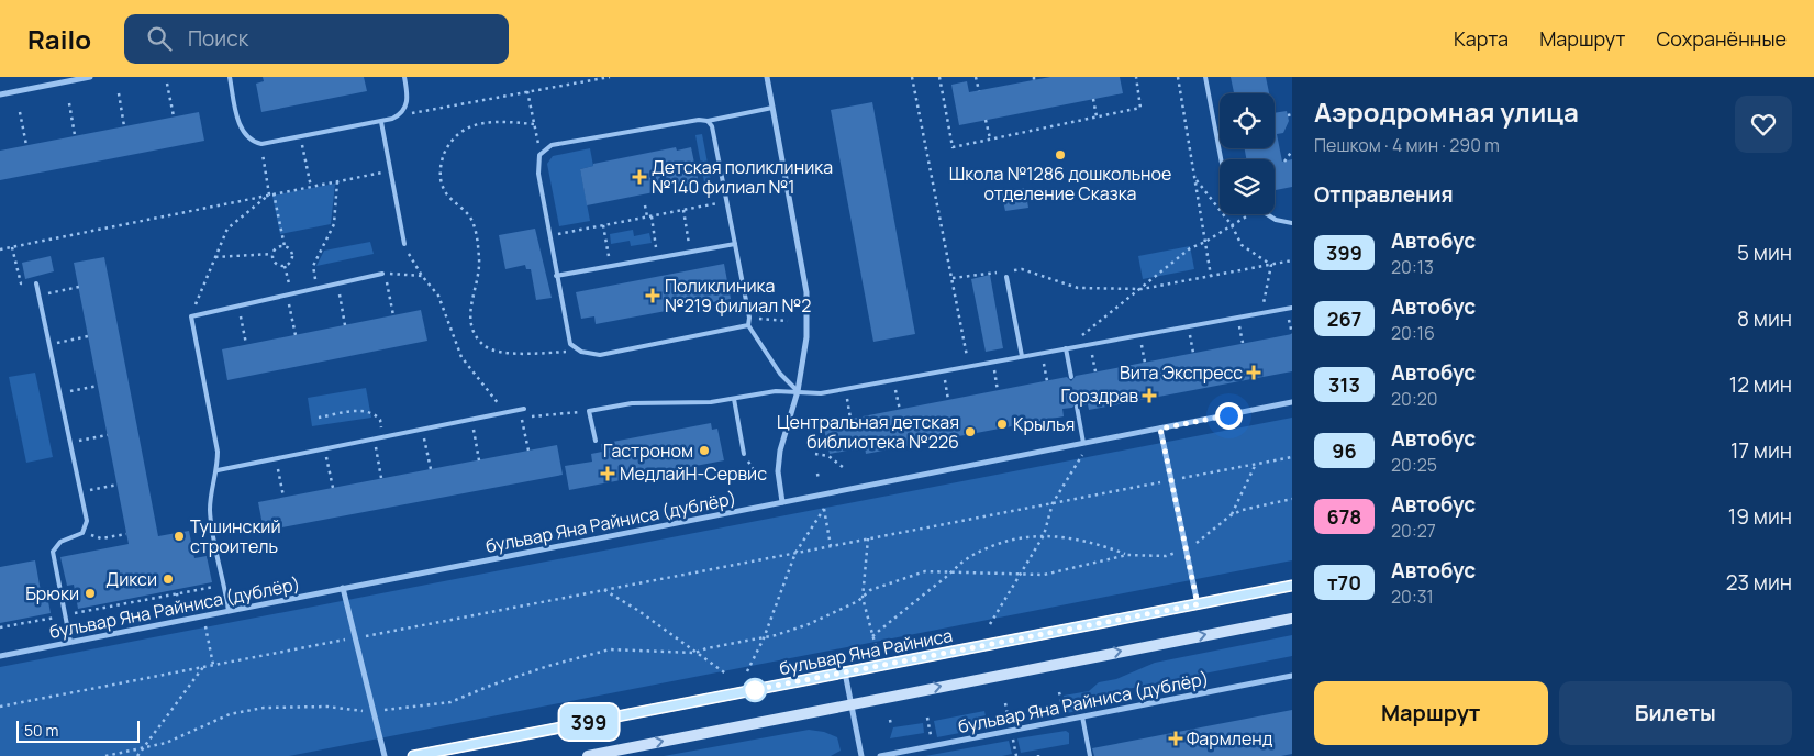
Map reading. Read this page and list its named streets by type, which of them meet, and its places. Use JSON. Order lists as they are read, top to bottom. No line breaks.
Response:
{"streets":{"main road":["бульвар Яна Райниса"],"street":["бульвар Яна Райниса (дублёр)"]},"places":{"other":["Школа №1286 дошкольное отделение Сказка","Крылья","Центральная детская библиотека №226","Гастроном","Тушинский строитель","Дикси","Брюки"],"health":["Детская поликлиника №140 филиал №1","Поликлиника №219 филиал №2","Вита Экспресс","Горздрав","МедлайН-Сервис","Фармленд"]},"lines":["bus line 399"],"scale_bar":"50 m","page":{"header":"Railo","search":"Поиск","nav":["Карта","Маршрут","Сохранённые"],"on_map":"399","heading":[["Аэродромная улица","Пешком · 4 мин · 290 m"],"Отправления"],"list":[{"mark":"399","name":"Автобус","note":"20:13","value":"5 мин"},{"mark":"267","name":"Автобус","note":"20:16","value":"8 мин"},{"mark":"313","name":"Автобус","note":"20:20","value":"12 мин"},{"mark":"96","name":"Автобус","note":"20:25","value":"17 мин"},{"mark":"678","name":"Автобус","note":"20:27","value":"19 мин"},{"mark":"т70","name":"Автобус","note":"20:31","value":"23 мин"}],"buttons":["Маршрут","Билеты"],"scale":"50 m"}}
